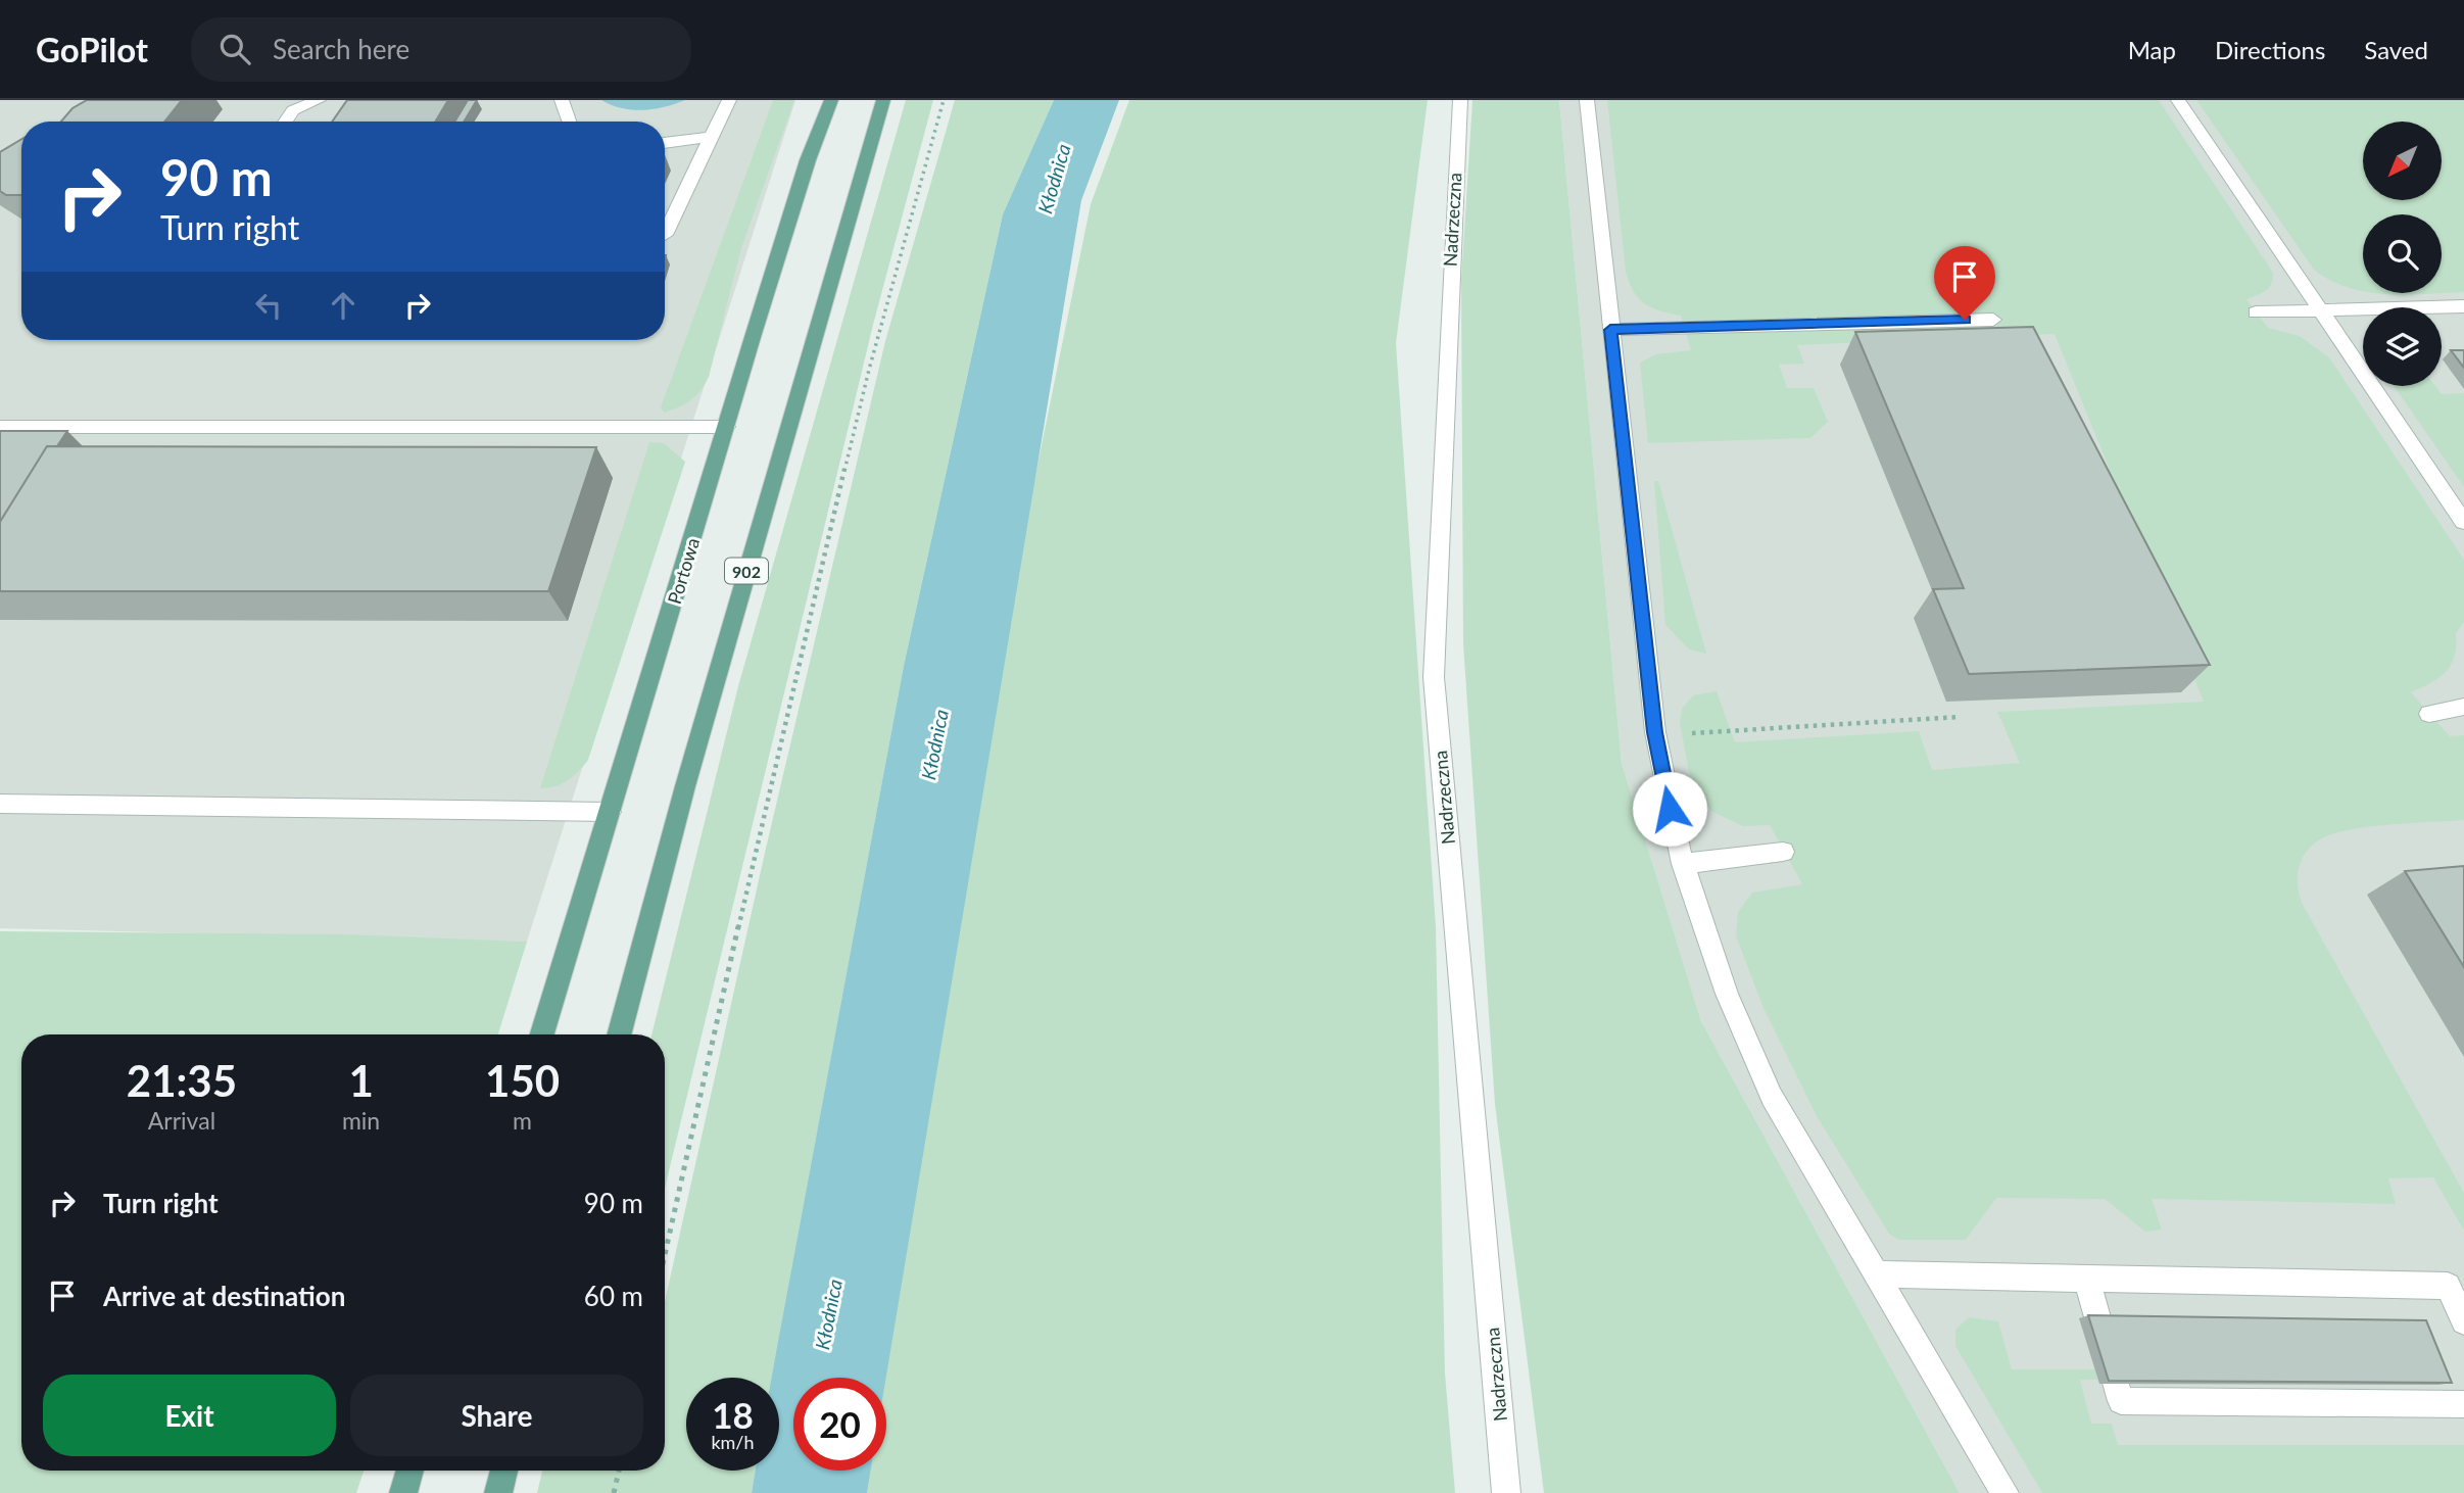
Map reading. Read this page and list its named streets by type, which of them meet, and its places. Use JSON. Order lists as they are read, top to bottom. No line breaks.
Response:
{"streets":{"main road":["Portowa","902"],"street":["Nadrzeczna"]},"water":["Kłodnica"],"north":"bottom left","page":{"header":"GoPilot","search":"Search here","nav":["Map","Directions","Saved"],"turn":["90 m","Turn right"],"eta":["21:35","Arrival","1","min","150","m"],"list":[{"name":"Turn right","value":"90 m"},{"name":"Arrive at destination","value":"60 m"}],"buttons":["Exit","Share"],"speed":"18 km/h","limit":"20"}}
